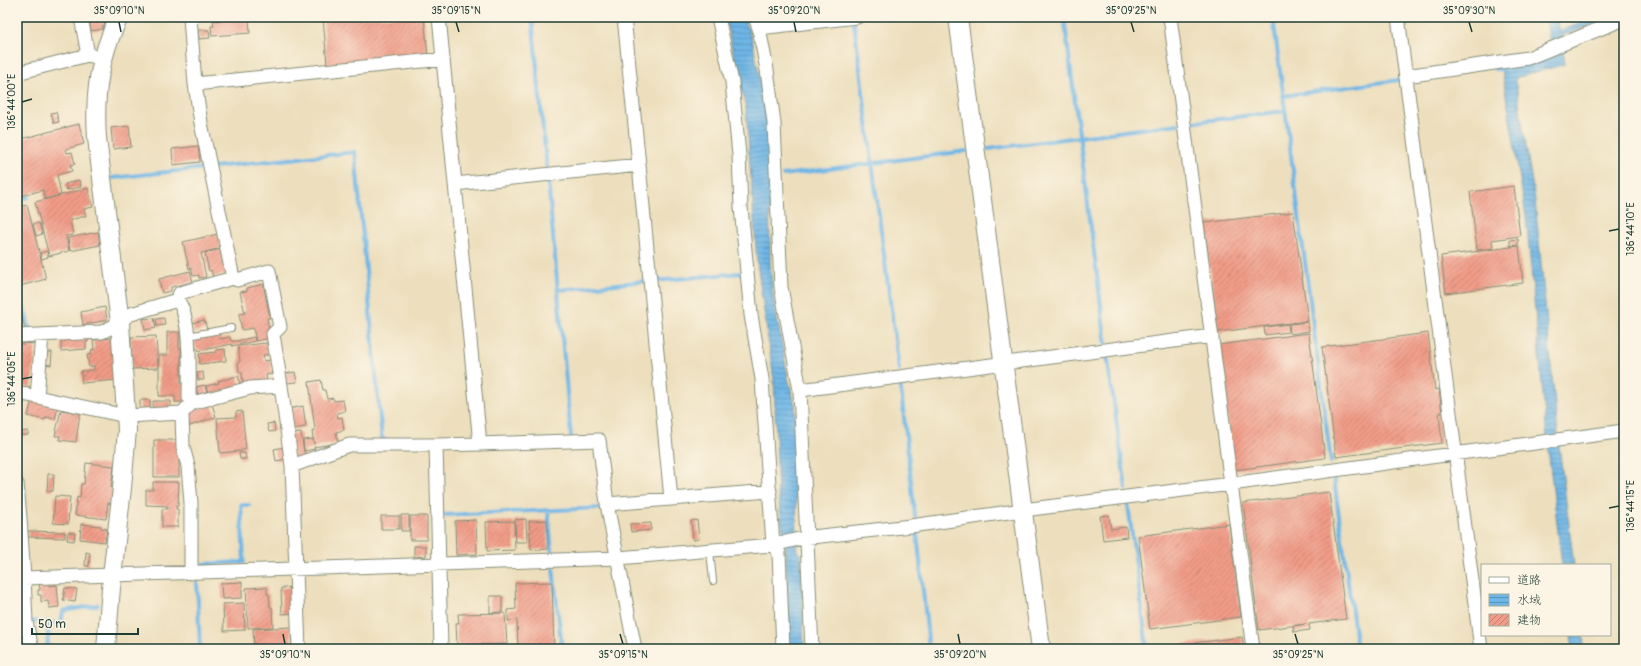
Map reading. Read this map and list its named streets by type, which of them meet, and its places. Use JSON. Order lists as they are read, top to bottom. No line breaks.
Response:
{"legend":["道路","水域","建物"],"scale_bar":"50 m","coordinates":["35°09'10\"N","35°09'15\"N","35°09'20\"N","35°09'25\"N","35°09'30\"N","136°44'00\"E","136°44'10\"E","136°44'05\"E","136°44'15\"E"]}
